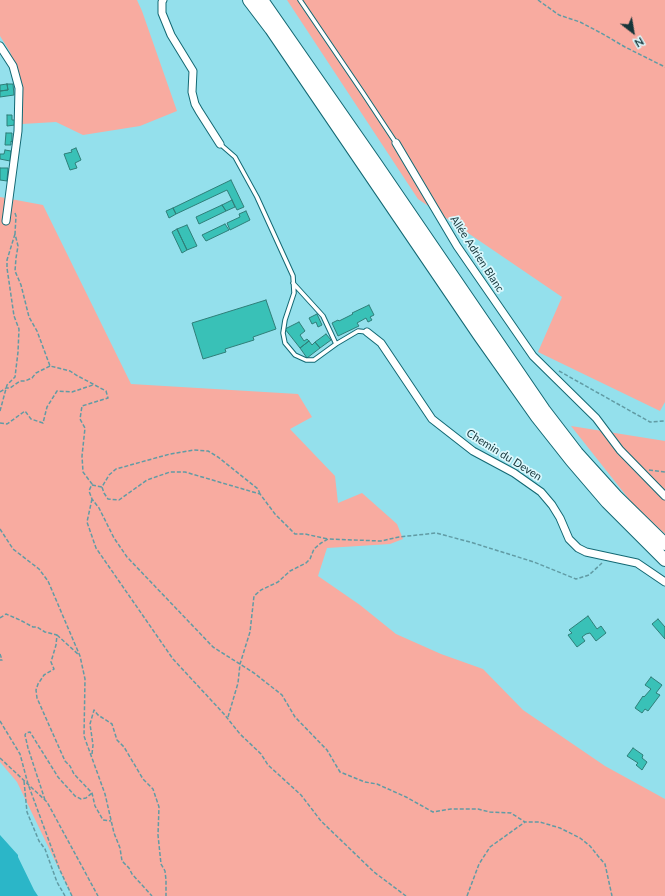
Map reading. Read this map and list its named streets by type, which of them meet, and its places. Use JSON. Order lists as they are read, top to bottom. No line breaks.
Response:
{"streets":{"street":["Allée Adrien Blanc","Chemin du Deven"]},"north":"bottom right"}
